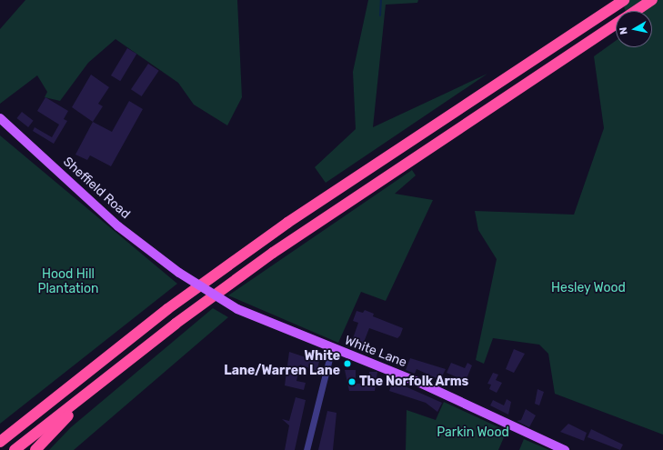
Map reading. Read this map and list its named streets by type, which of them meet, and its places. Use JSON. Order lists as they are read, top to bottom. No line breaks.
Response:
{"streets":{"main road":["Sheffield Road","White Lane"]},"crossings":[["Sheffield Road","White Lane"]],"parks":["Hood Hill Plantation","Hesley Wood","Parkin Wood"],"places":["White Lane/Warren Lane","The Norfolk Arms"],"north":"left"}
